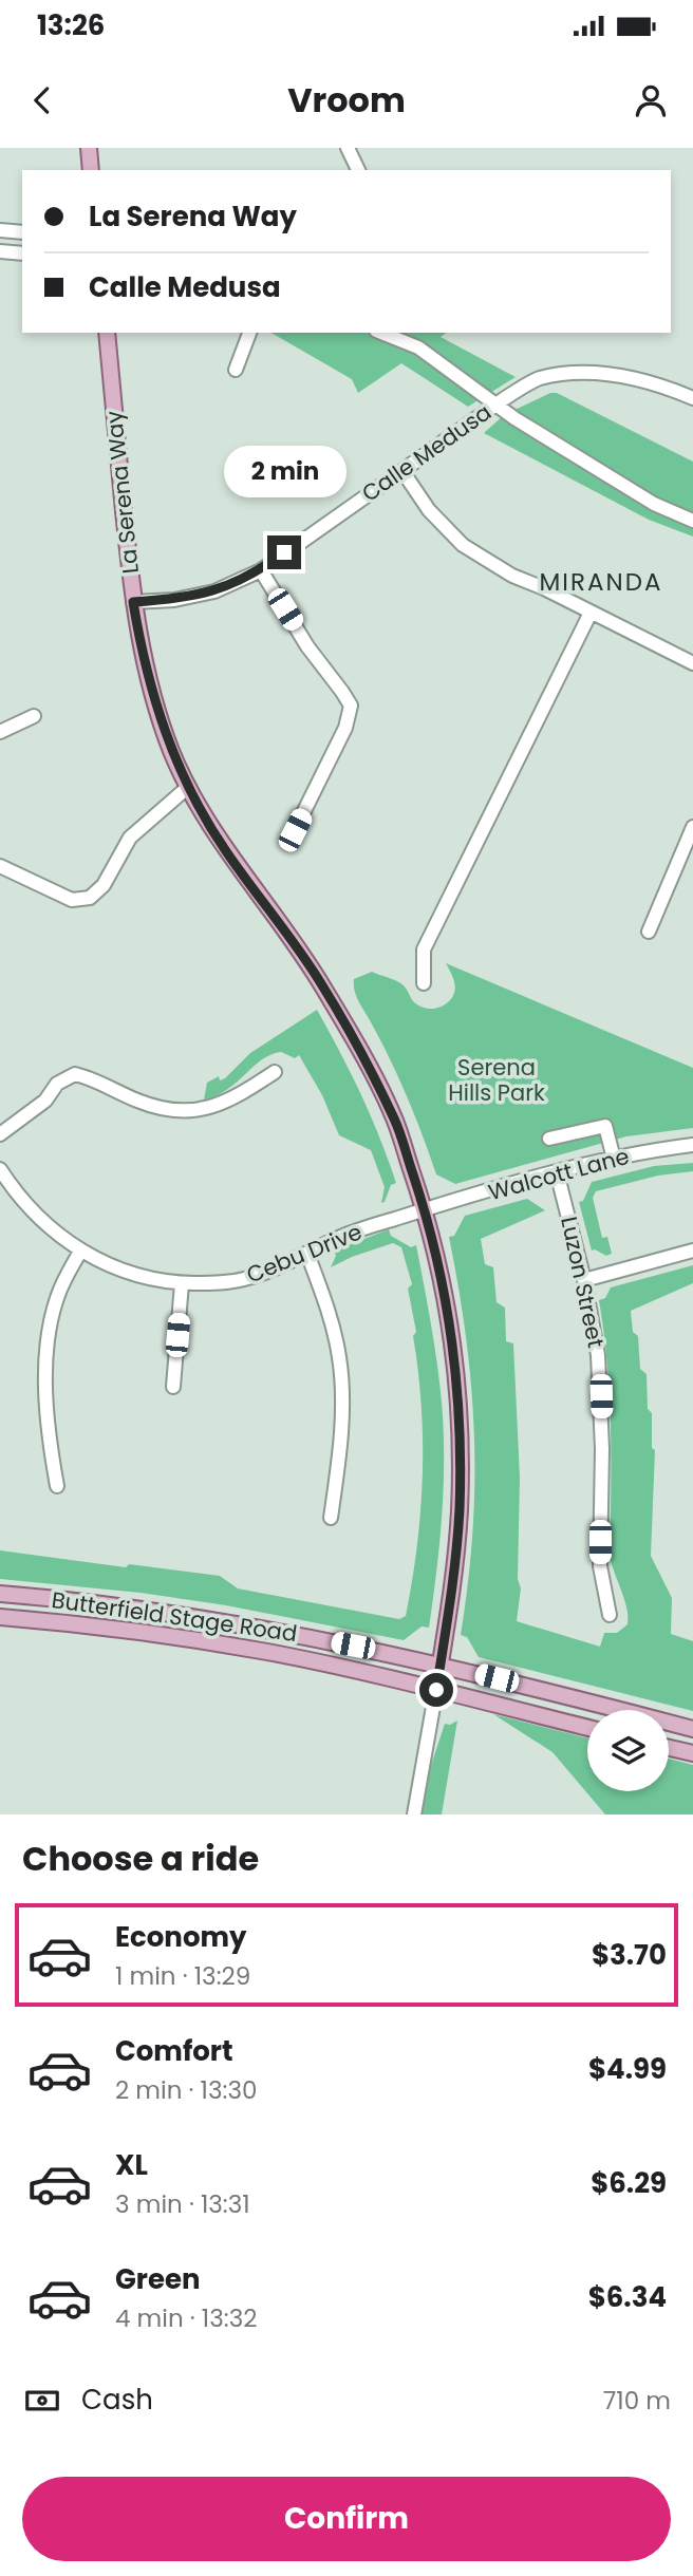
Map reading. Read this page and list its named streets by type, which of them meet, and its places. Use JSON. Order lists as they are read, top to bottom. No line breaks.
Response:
{"streets":{"main road":["La Serena Way","Butterfield Stage Road"],"street":["Calle Medusa","Walcott Lane","Cebu Drive","Luzon Street"]},"crossings":[["Calle Medusa","La Serena Way"],["La Serena Way","Walcott Lane"],["La Serena Way","Cebu Drive"],["La Serena Way","Butterfield Stage Road"],["Walcott Lane","Cebu Drive"],["Walcott Lane","Luzon Street"]],"districts":["MIRANDA"],"parks":["Serena Hills Park"],"page":{"status":"13:26","header":"Vroom","banner":["La Serena Way","Calle Medusa"],"bubble":"2 min","heading":"Choose a ride","list":[{"name":"Economy","note":"1 min · 13:29","value":"$3.70"},{"name":"Comfort","note":"2 min · 13:30","value":"$4.99"},{"name":"XL","note":"3 min · 13:31","value":"$6.29"},{"name":"Green","note":"4 min · 13:32","value":"$6.34"}],"pay":["Cash","710 m"],"buttons":"Confirm"}}
